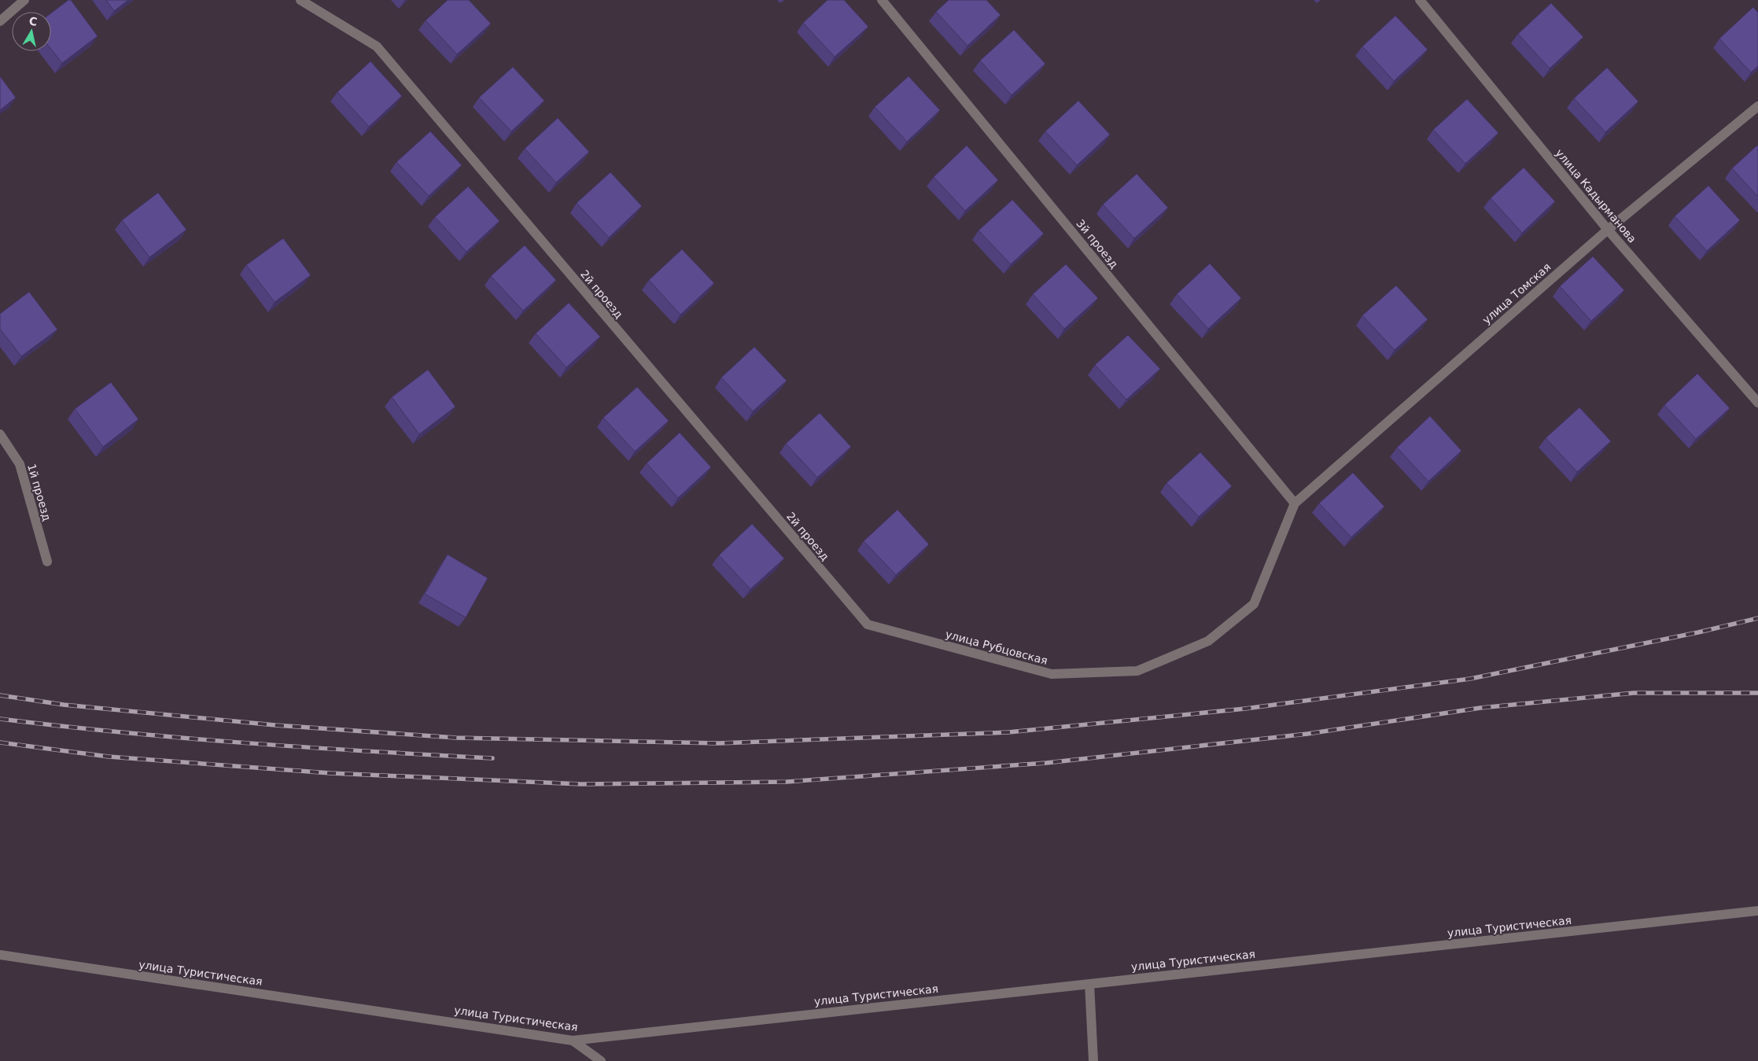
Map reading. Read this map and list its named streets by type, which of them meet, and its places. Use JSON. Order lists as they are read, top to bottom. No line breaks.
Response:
{"streets":{"street":["улица Кадырманова","3й проезд","улица Томская","2й проезд","1й проезд","улица Рубцовская","улица Туристическая"]},"crossings":[["улица Кадырманова","улица Томская"],["3й проезд","улица Томская"],["3й проезд","улица Рубцовская"],["улица Томская","улица Рубцовская"],["2й проезд","улица Рубцовская"]],"north":"top"}
